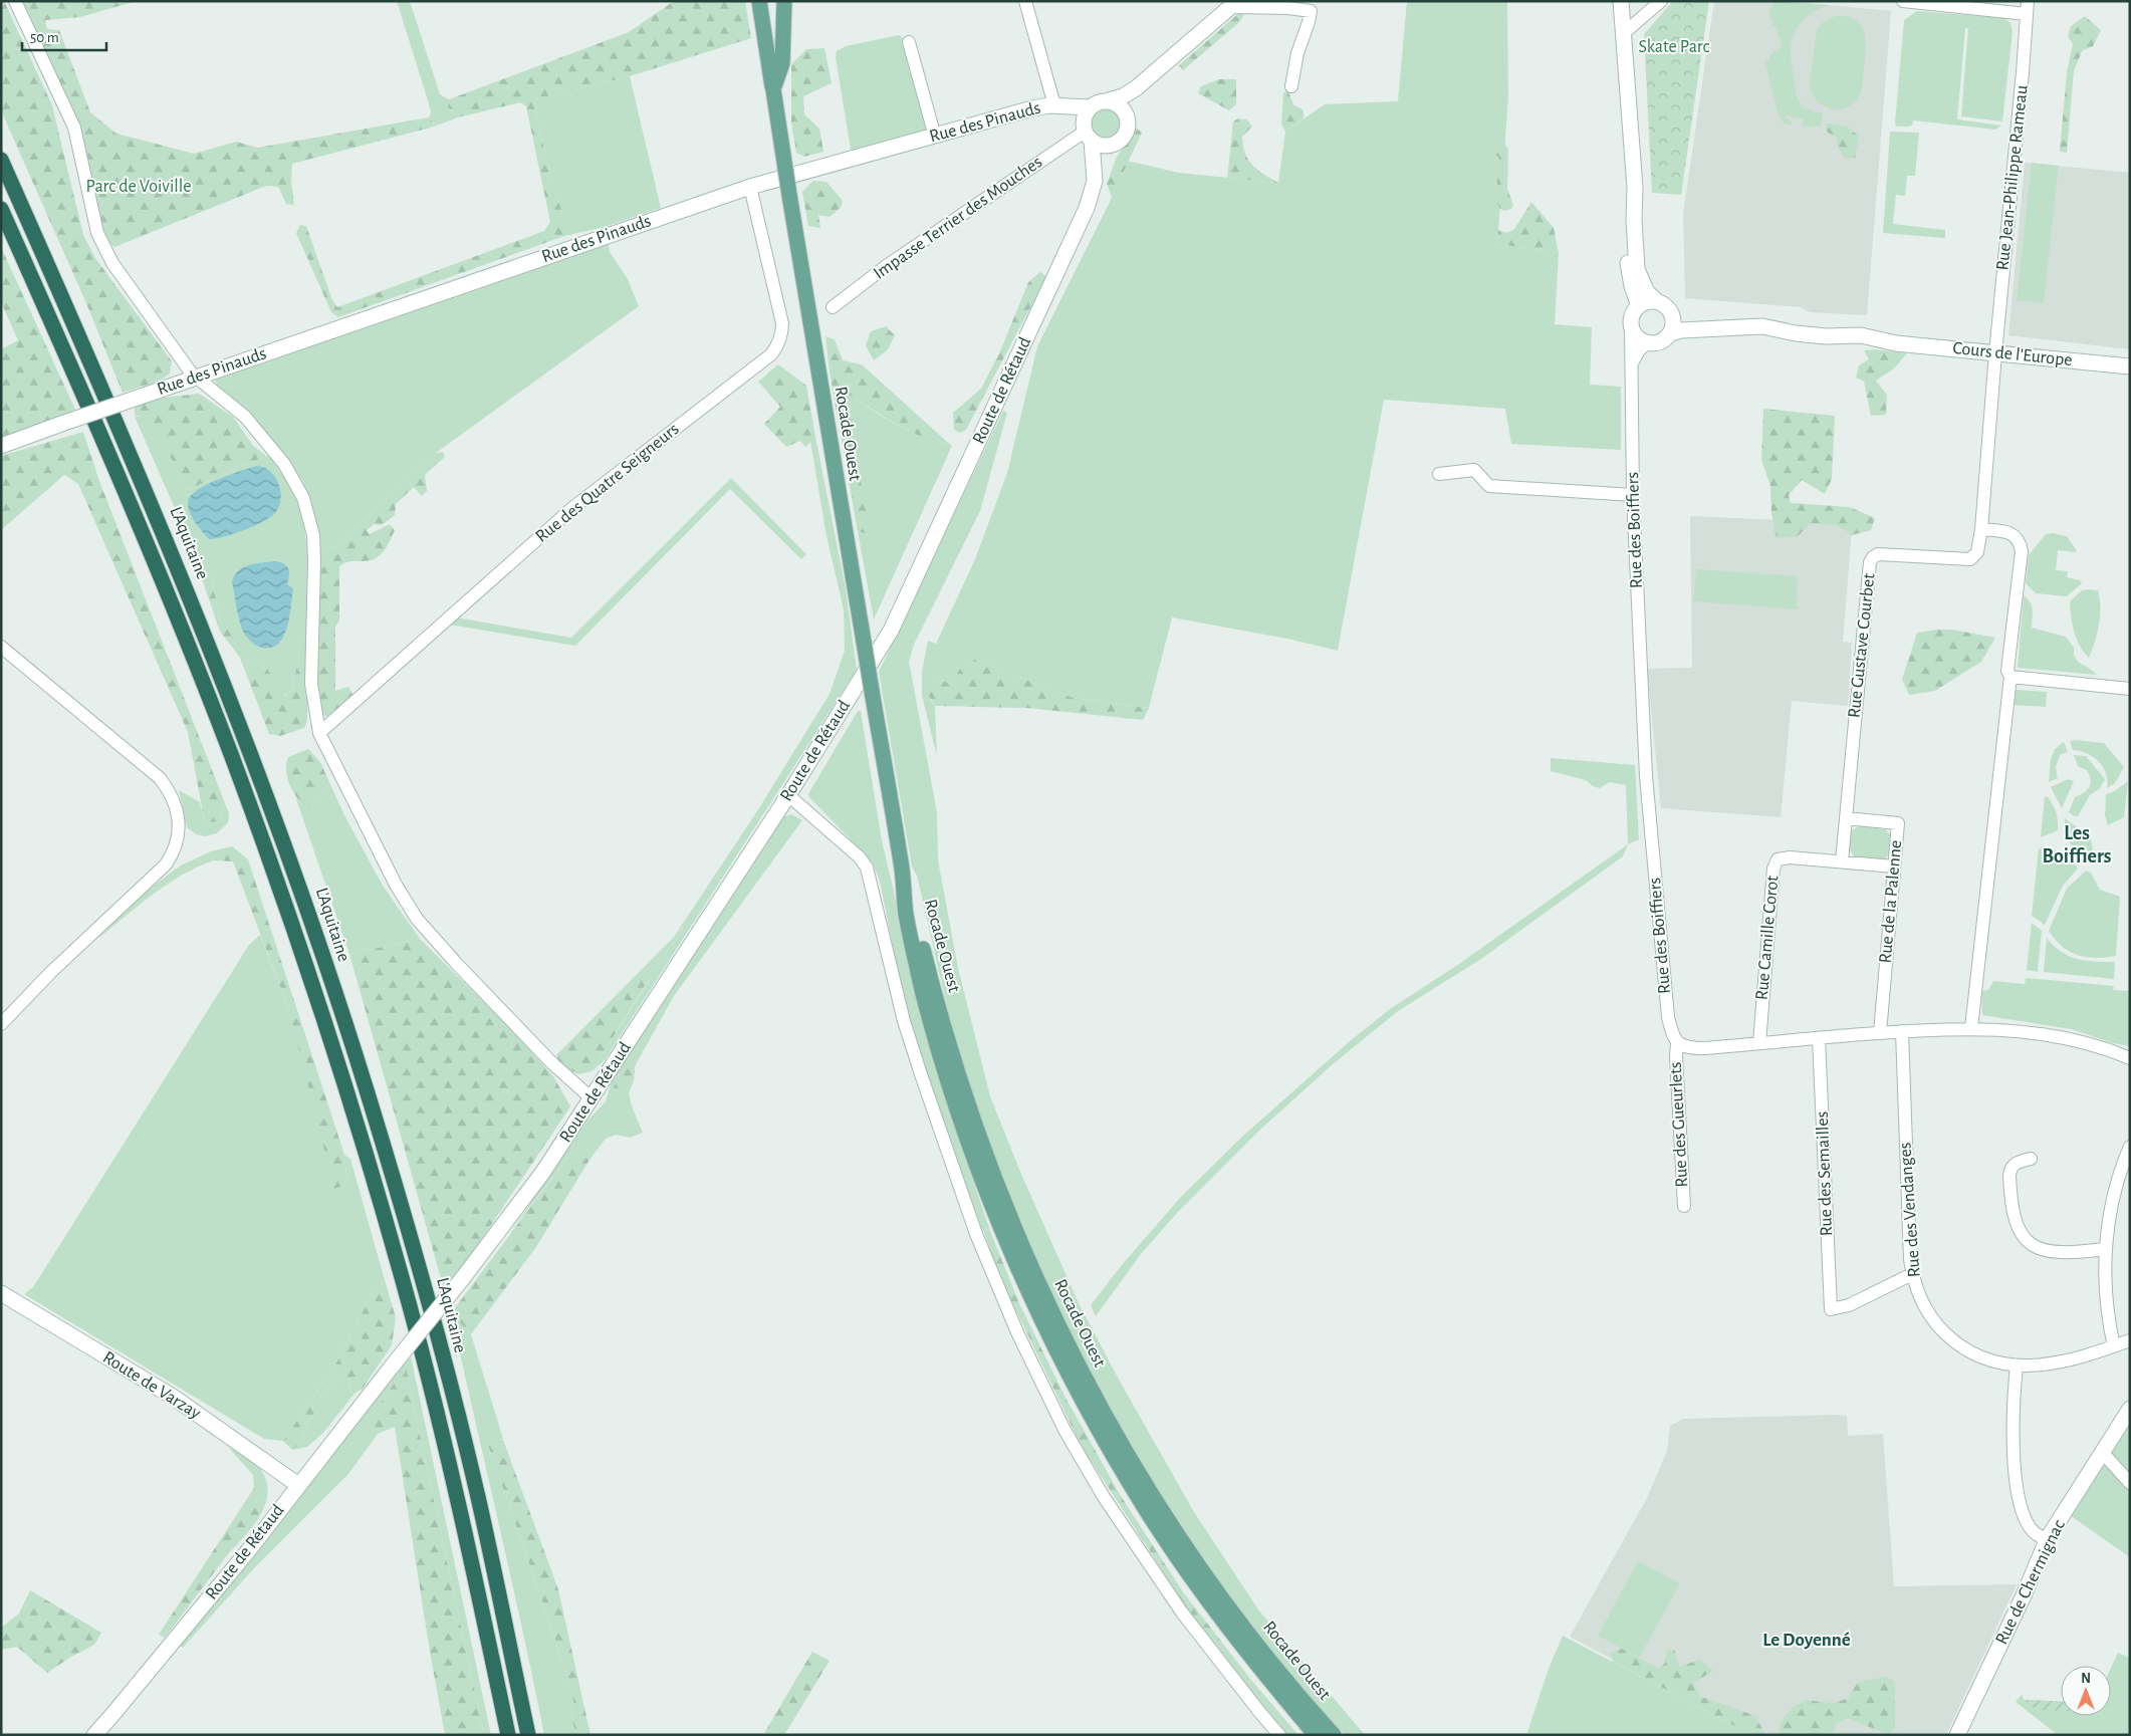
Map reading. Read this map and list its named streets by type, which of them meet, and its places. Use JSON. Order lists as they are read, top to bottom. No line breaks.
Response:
{"streets":{"highway":["L'Aquitaine"],"main road":["Rocade Ouest"],"street":["Rue des Pinauds","Rue Jean-Philippe Rameau","Impasse Terrier des Mouches","Cours de l'Europe","Route de Rétaud","Rue des Quatre Seigneurs","Rue des Boiffiers","Rue Gustave Courbet","Rue de la Palenne","Rue Camille Corot","Rue des Gueurlets","Rue des Semailles","Rue des Vendanges","Route de Varzay","Rue de Chermignac"]},"crossings":[["Rue des Pinauds","Impasse Terrier des Mouches"],["Rue des Pinauds","Rue des Quatre Seigneurs"],["Rue Jean-Philippe Rameau","Cours de l'Europe"],["Rue Jean-Philippe Rameau","Rue Gustave Courbet"],["Cours de l'Europe","Rue des Boiffiers"],["Cours de l'Europe","Rue Gustave Courbet"],["Route de Rétaud","Route de Varzay"],["Rue des Boiffiers","Rue des Gueurlets"],["Rue Gustave Courbet","Rue de la Palenne"],["Rue Gustave Courbet","Rue Camille Corot"],["Rue de la Palenne","Rue Camille Corot"],["Rue des Semailles","Rue des Vendanges"]],"districts":["Les Boiffiers","Le Doyenné"],"parks":["Skate Parc","Parc de Voiville"],"scale_bar":"50 m","north":"top"}
